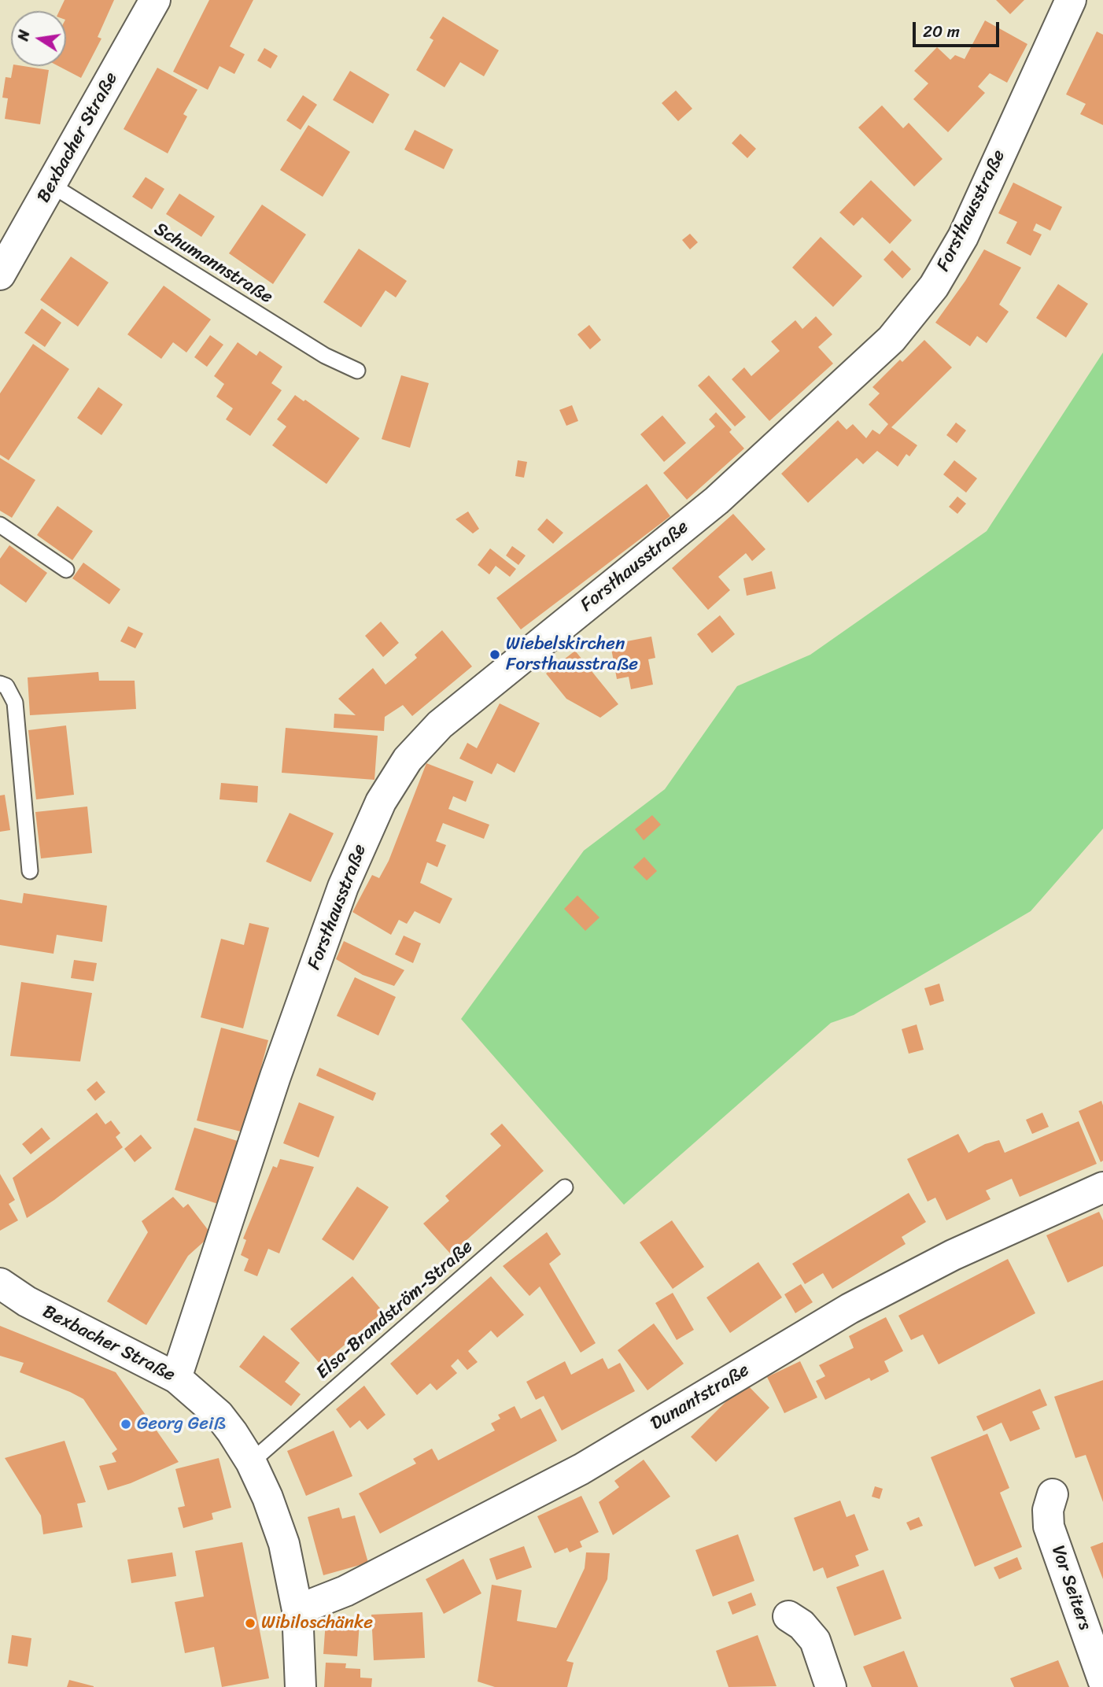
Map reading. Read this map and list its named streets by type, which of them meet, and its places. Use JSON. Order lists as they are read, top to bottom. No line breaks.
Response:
{"streets":{"street":["Bexbacher Straße","Forsthausstraße","Dunantstraße","Vor Seiters"],"lane":["Schumannstraße","Elsa-Brandström-Straße"]},"crossings":[["Bexbacher Straße","Forsthausstraße"],["Bexbacher Straße","Schumannstraße"],["Bexbacher Straße","Elsa-Brandström-Straße"],["Bexbacher Straße","Dunantstraße"]],"places":["Wiebelskirchen Forsthausstraße","Georg Geiß","Wibiloschänke"],"scale_bar":"20 m","north":"left"}
